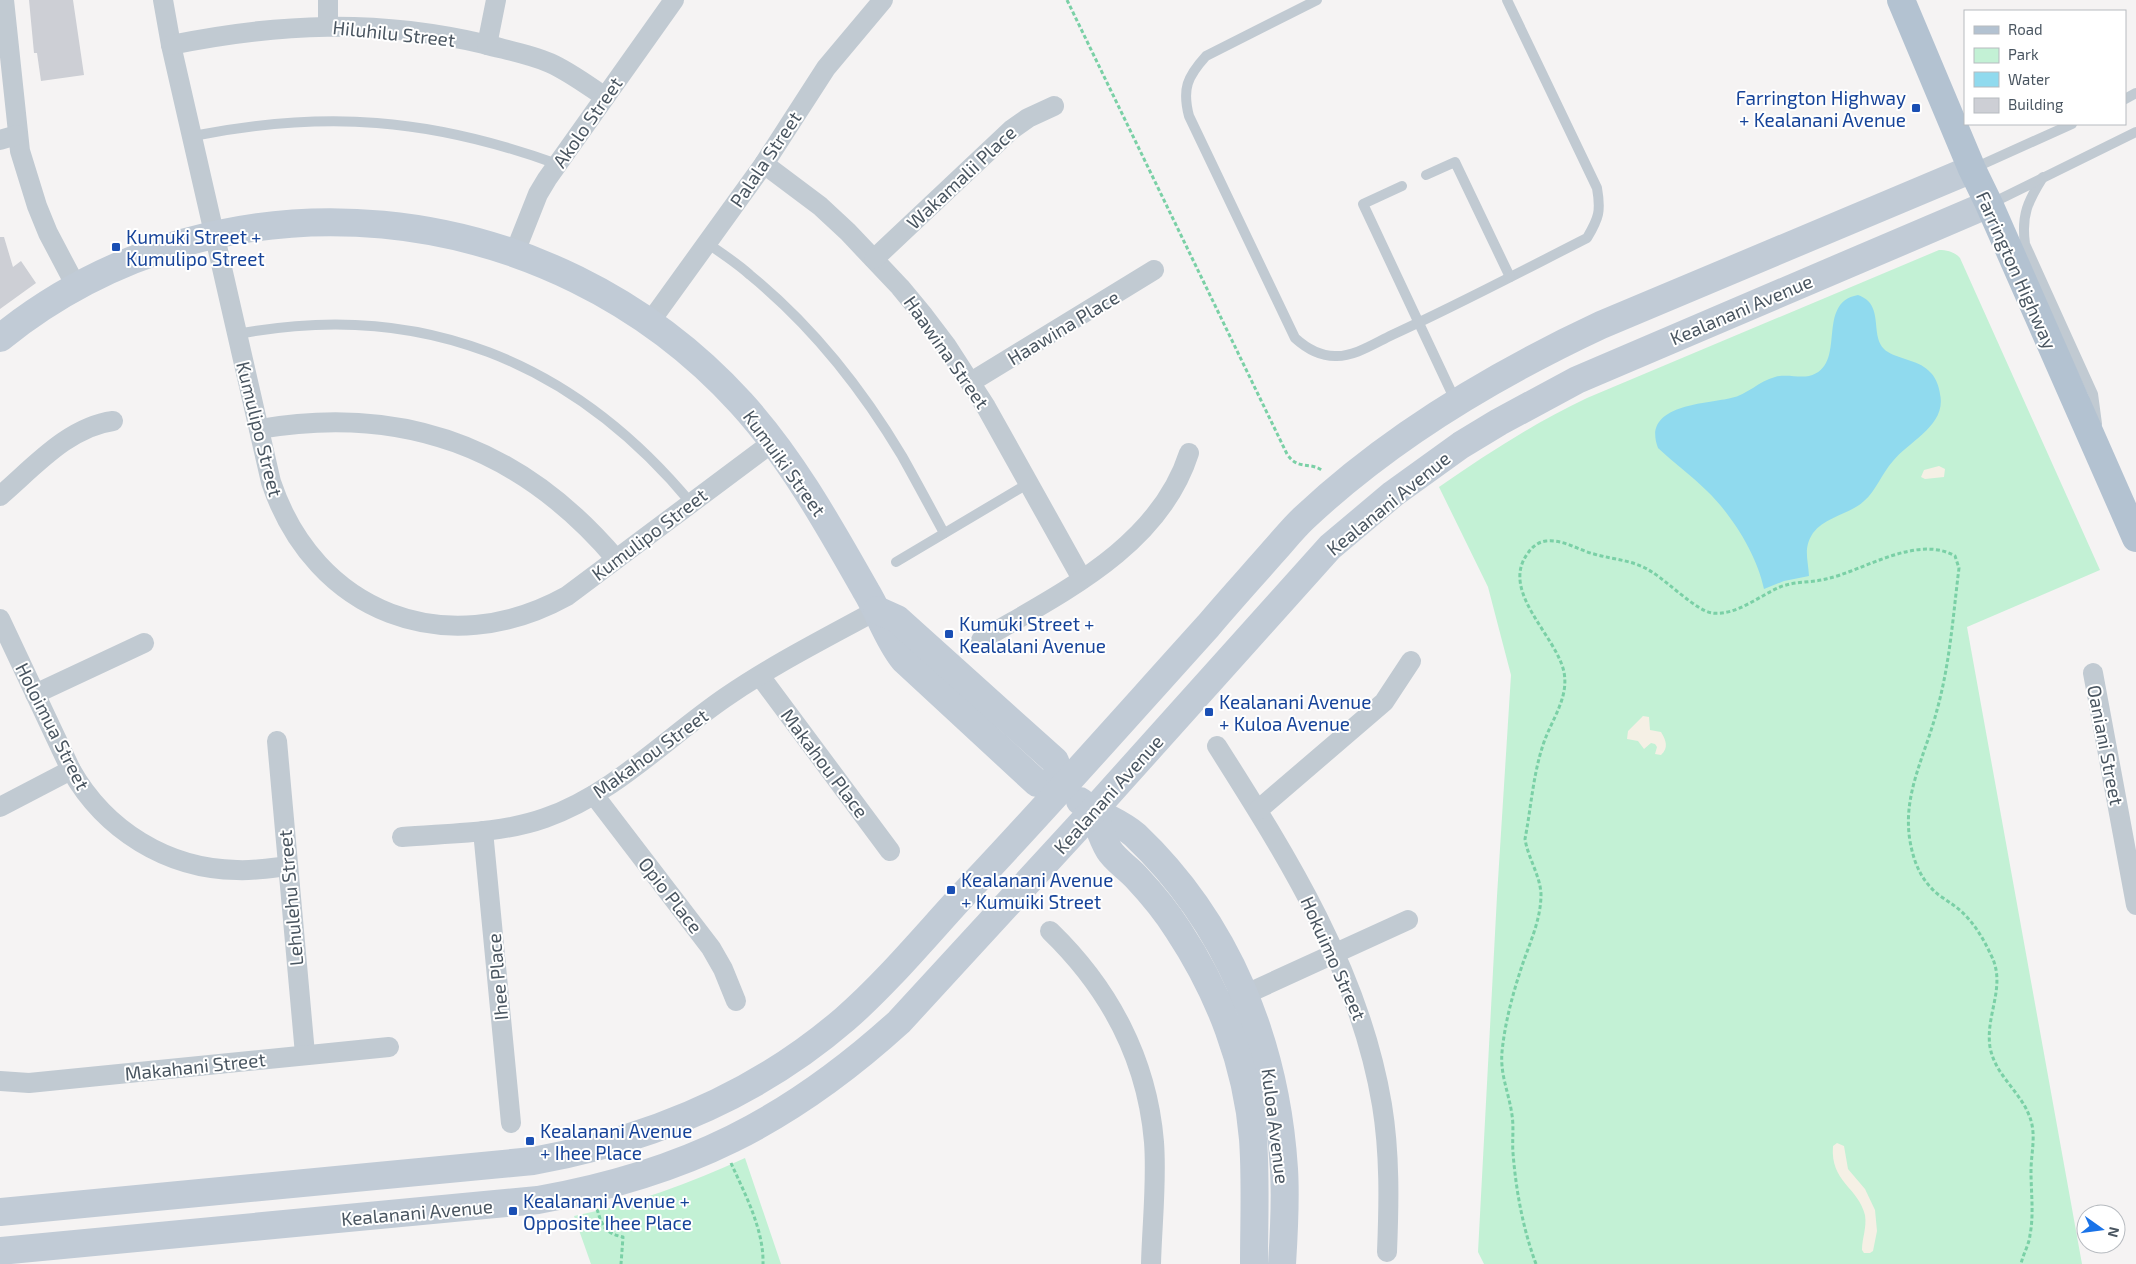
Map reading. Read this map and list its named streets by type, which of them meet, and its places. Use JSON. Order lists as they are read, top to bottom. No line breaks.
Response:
{"streets":{"main road":["Farrington Highway"],"street":["Hiluhilu Street","Akolo Street","Palala Street","Wakamalii Place","Kealanani Avenue","Haawina Place","Haawina Street","Kumulipo Street","Kumuiki Street","Holoimua Street","Oaniani Street","Makahou Street","Makahou Place","Opio Place","Lehulehu Street","Hokuimo Street","Ihee Place","Makahani Street","Kuloa Avenue"]},"crossings":[["Hiluhilu Street","Akolo Street"],["Hiluhilu Street","Kumulipo Street"],["Akolo Street","Kumuiki Street"],["Palala Street","Haawina Street"],["Palala Street","Kumuiki Street"],["Wakamalii Place","Haawina Street"],["Farrington Highway","Kealanani Avenue"],["Kealanani Avenue","Kumuiki Street"],["Kealanani Avenue","Kuloa Avenue"],["Haawina Place","Haawina Street"],["Kumulipo Street","Kumuiki Street"],["Kumuiki Street","Makahou Street"],["Kumuiki Street","Kuloa Avenue"],["Holoimua Street","Lehulehu Street"],["Makahou Street","Makahou Place"],["Makahou Street","Opio Place"],["Makahou Street","Ihee Place"],["Lehulehu Street","Makahani Street"]],"places":{"transit":["Farrington Highway + Kealanani Avenue","Kumuki Street + Kumulipo Street","Kumuki Street + Kealalani Avenue","Kealanani Avenue + Kuloa Avenue","Kealanani Avenue + Kumuiki Street","Kealanani Avenue + Ihee Place","Kealanani Avenue + Opposite Ihee Place"]},"legend":["Road","Park","Water","Building"],"north":"right"}
